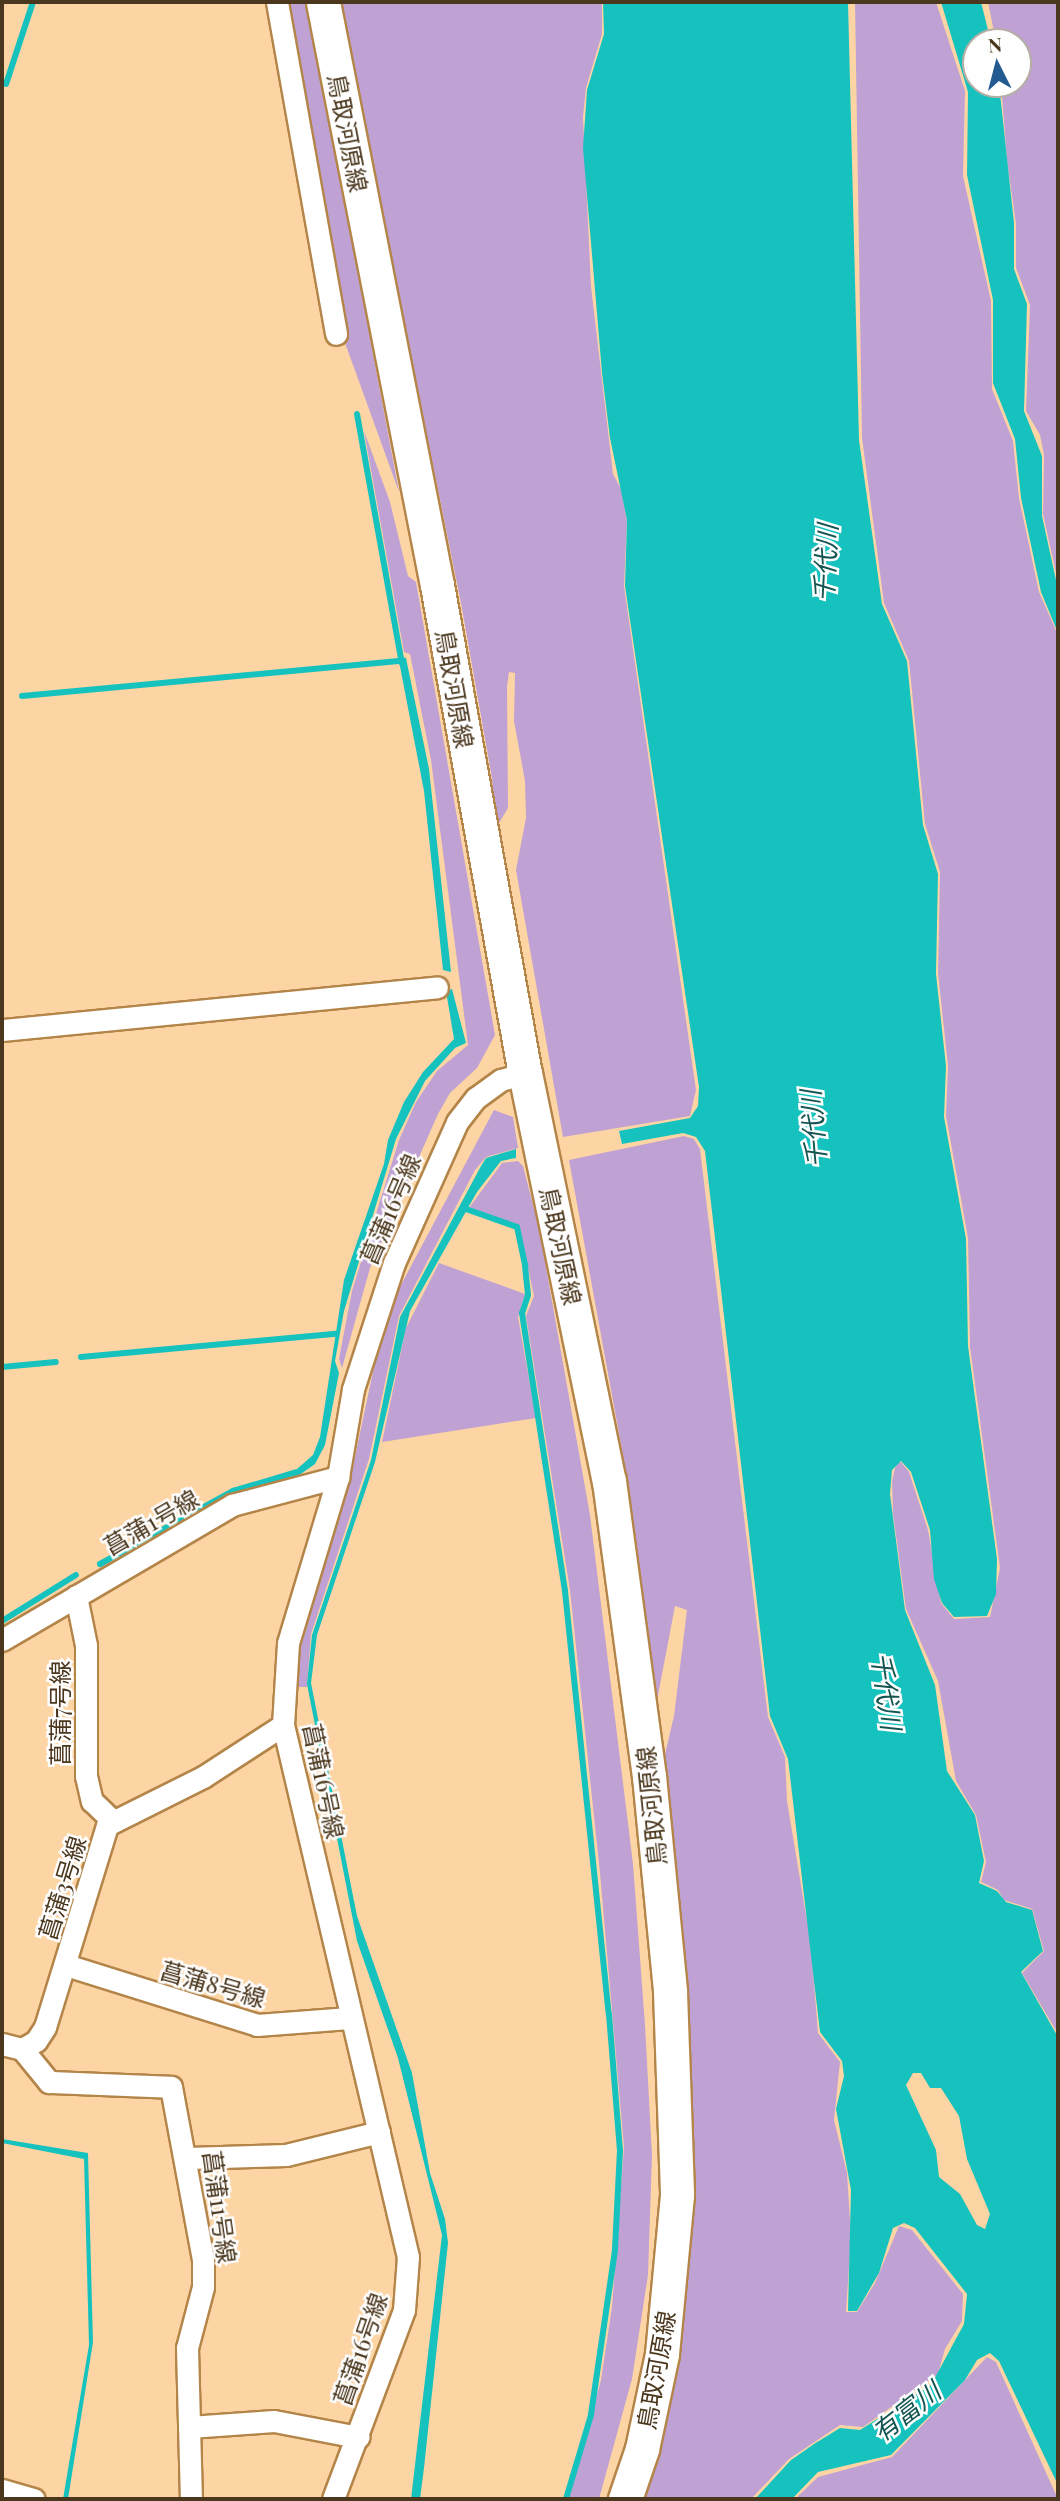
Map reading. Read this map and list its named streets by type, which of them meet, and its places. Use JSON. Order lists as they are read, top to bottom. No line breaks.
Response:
{"streets":{"main road":["鳥取河原線"],"street":["菖蒲16号線","菖蒲1号線","菖蒲7号線","菖蒲3号線","菖蒲8号線","菖蒲11号線"]},"crossings":[["鳥取河原線","菖蒲16号線"],["菖蒲16号線","菖蒲1号線"],["菖蒲16号線","菖蒲3号線"],["菖蒲16号線","菖蒲8号線"],["菖蒲1号線","菖蒲7号線"],["菖蒲7号線","菖蒲3号線"],["菖蒲3号線","菖蒲8号線"],["菖蒲3号線","菖蒲11号線"]],"water":["千代川","有富川"],"north":"top"}
